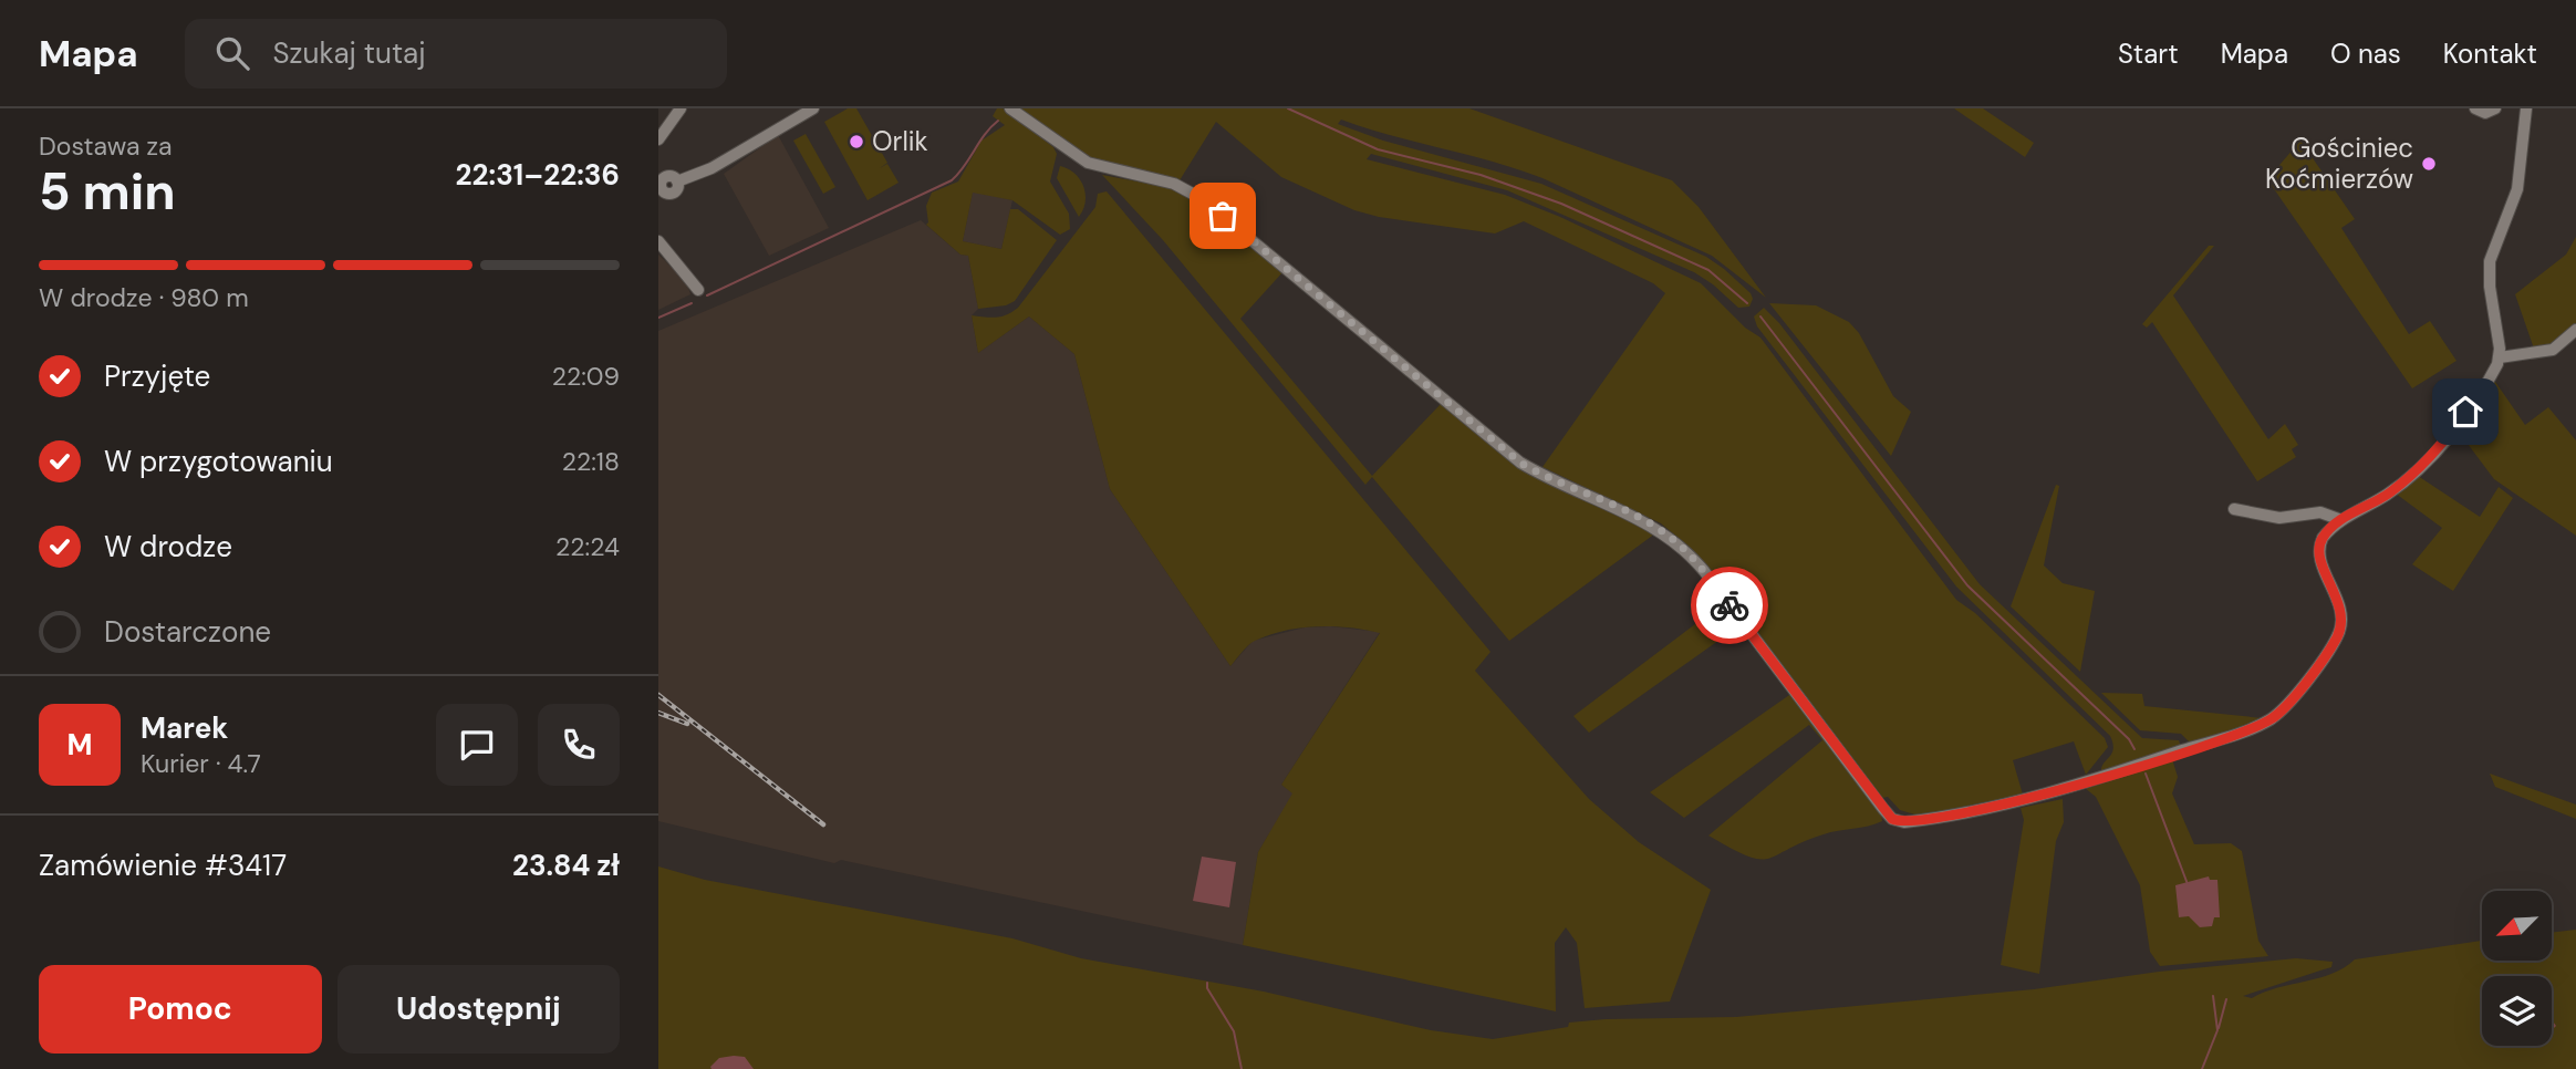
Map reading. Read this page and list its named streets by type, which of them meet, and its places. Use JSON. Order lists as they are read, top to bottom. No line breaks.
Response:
{"places":["Orlik","Gościniec Koćmierzów"],"north":"bottom left","page":{"header":"Mapa","search":"Szukaj tutaj","nav":["Start","Mapa","O nas","Kontakt"],"heading":["5 min","Dostawa za","22:31–22:36"],"panel":["Marek","Kurier · 4.7","Zamówienie #3417","23.84 zł"],"bar":"W drodze · 980 m","list":[["Przyjęte","22:09"],["W przygotowaniu","22:18"],["W drodze","22:24"],"Dostarczone"],"round":"M","buttons":["Pomoc","Udostępnij"]}}
